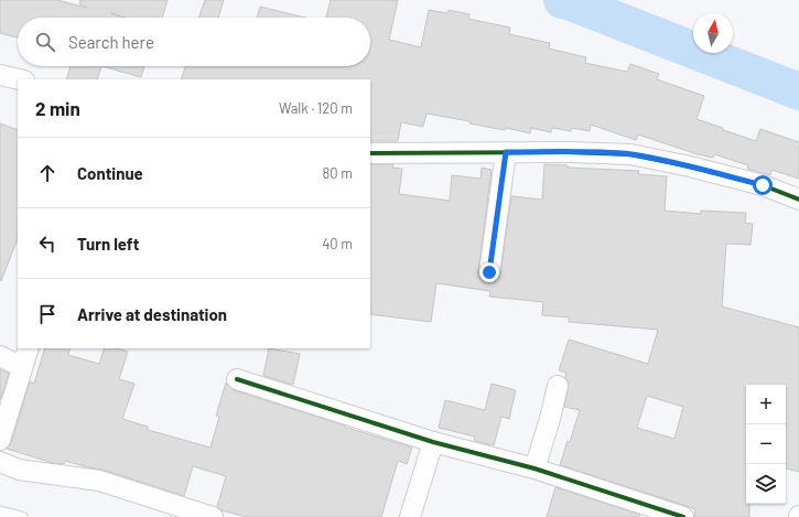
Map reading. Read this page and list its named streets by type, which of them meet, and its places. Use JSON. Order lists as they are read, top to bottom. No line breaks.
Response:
{"north":"top","page":{"search":"Search here","heading":["2 min","Walk · 120 m"],"list":[["Continue","80 m"],["Turn left","40 m"],"Arrive at destination"],"map_buttons":["+","−"]}}
